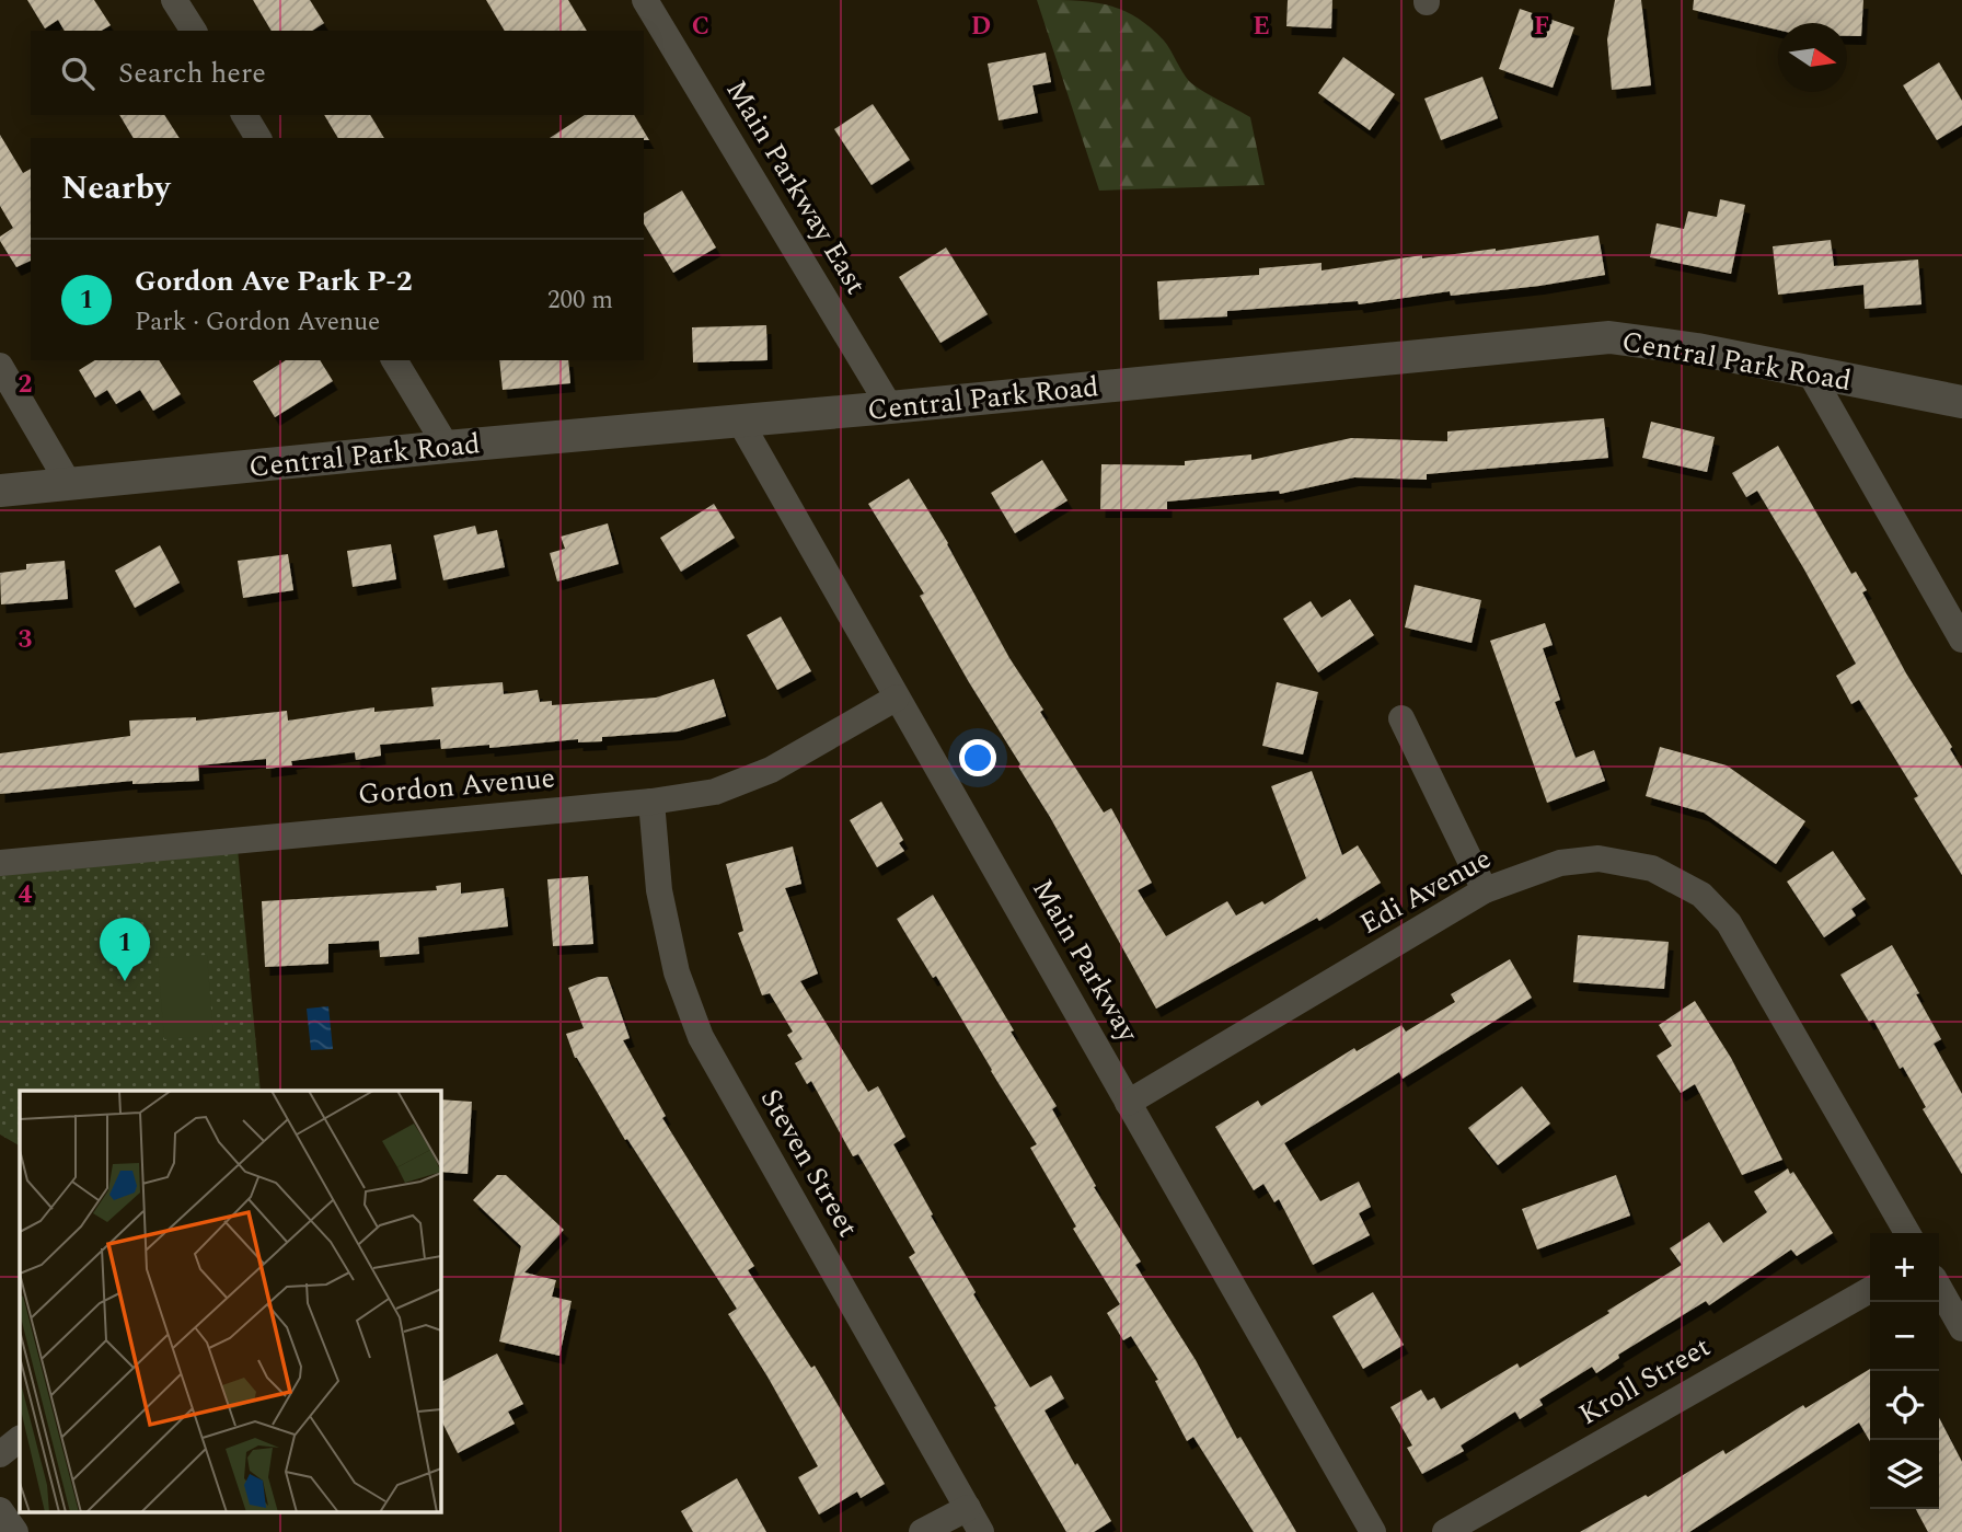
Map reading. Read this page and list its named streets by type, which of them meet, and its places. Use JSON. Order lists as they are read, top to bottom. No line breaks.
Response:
{"streets":{"street":["Main Parkway East","Central Park Road","Gordon Avenue","Edi Avenue","Main Parkway","Steven Street","Kroll Street"]},"crossings":[["Main Parkway East","Central Park Road"],["Central Park Road","Main Parkway"],["Gordon Avenue","Main Parkway"],["Gordon Avenue","Steven Street"],["Edi Avenue","Main Parkway"]],"north":"right","page":{"search":"Search here","heading":"Nearby","list":[{"mark":"1","name":"Gordon Ave Park P-2","note":"Park · Gordon Avenue","value":"200 m"}],"pins":"1","map_buttons":["+","−"]},"grid":{"columns":["C","D","E","F"],"rows":["2","3","4"]}}
